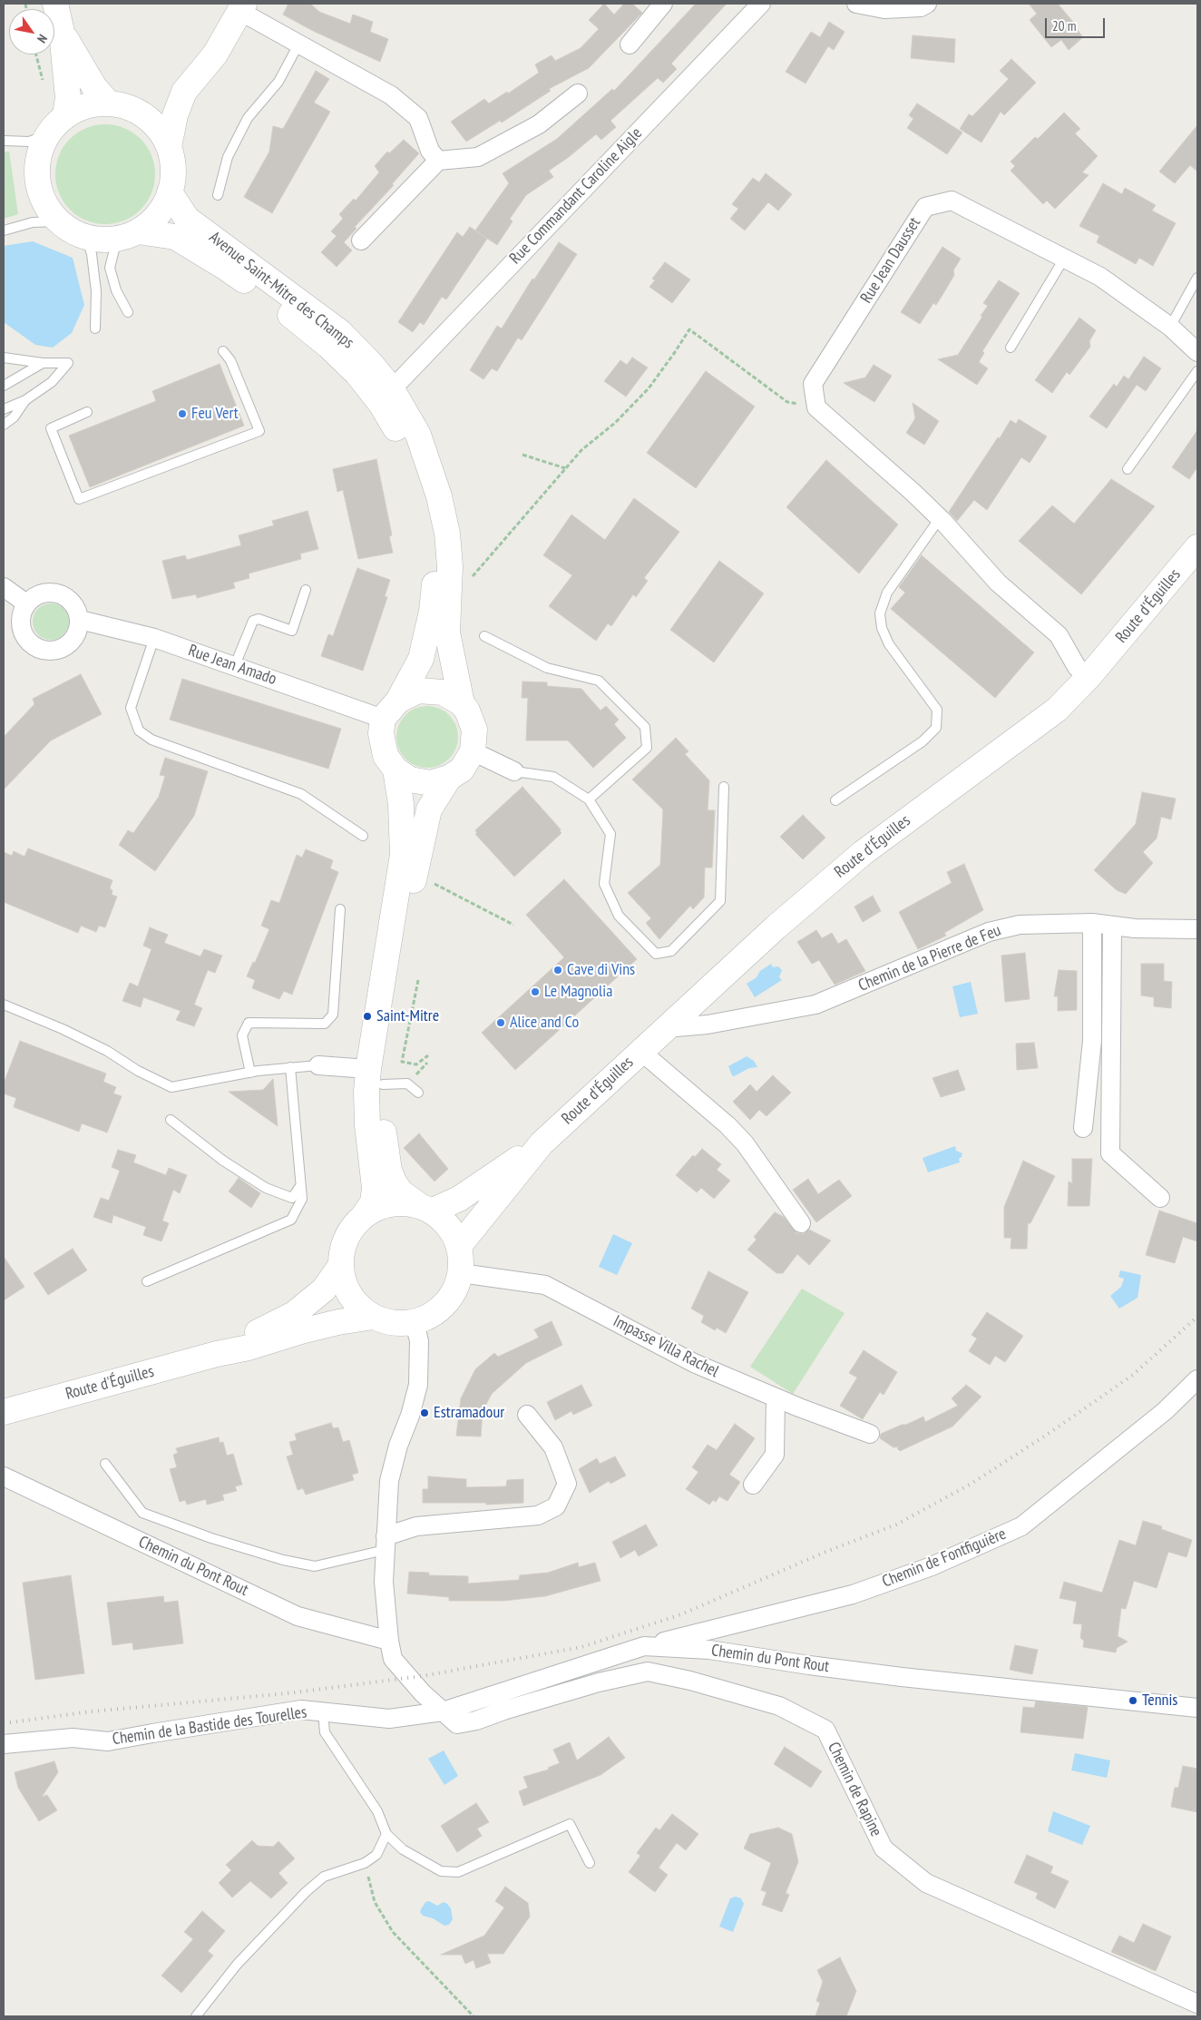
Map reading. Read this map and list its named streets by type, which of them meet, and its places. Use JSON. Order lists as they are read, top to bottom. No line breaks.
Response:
{"streets":{"street":["Rue Commandant Caroline Aigle","Rue Jean Dausset","Avenue Saint-Mitre des Champs","Route d'Éguilles","Rue Jean Amado","Chemin de la Pierre de Feu","Impasse Villa Rachel","Chemin de Fontfiguière","Chemin du Pont Rout","Chemin de la Bastide des Tourelles","Chemin de Rapine"]},"crossings":[["Rue Commandant Caroline Aigle","Avenue Saint-Mitre des Champs"],["Avenue Saint-Mitre des Champs","Rue Jean Amado"],["Route d'Éguilles","Chemin de la Pierre de Feu"],["Route d'Éguilles","Impasse Villa Rachel"],["Chemin de Fontfiguière","Chemin du Pont Rout"],["Chemin du Pont Rout","Chemin de la Bastide des Tourelles"],["Chemin du Pont Rout","Chemin de Rapine"],["Chemin de la Bastide des Tourelles","Chemin de Rapine"]],"places":["Feu Vert","Cave di Vins","Le Magnolia","Saint-Mitre","Alice and Co","Estramadour","Tennis"],"scale_bar":"20 m","north":"bottom right"}
